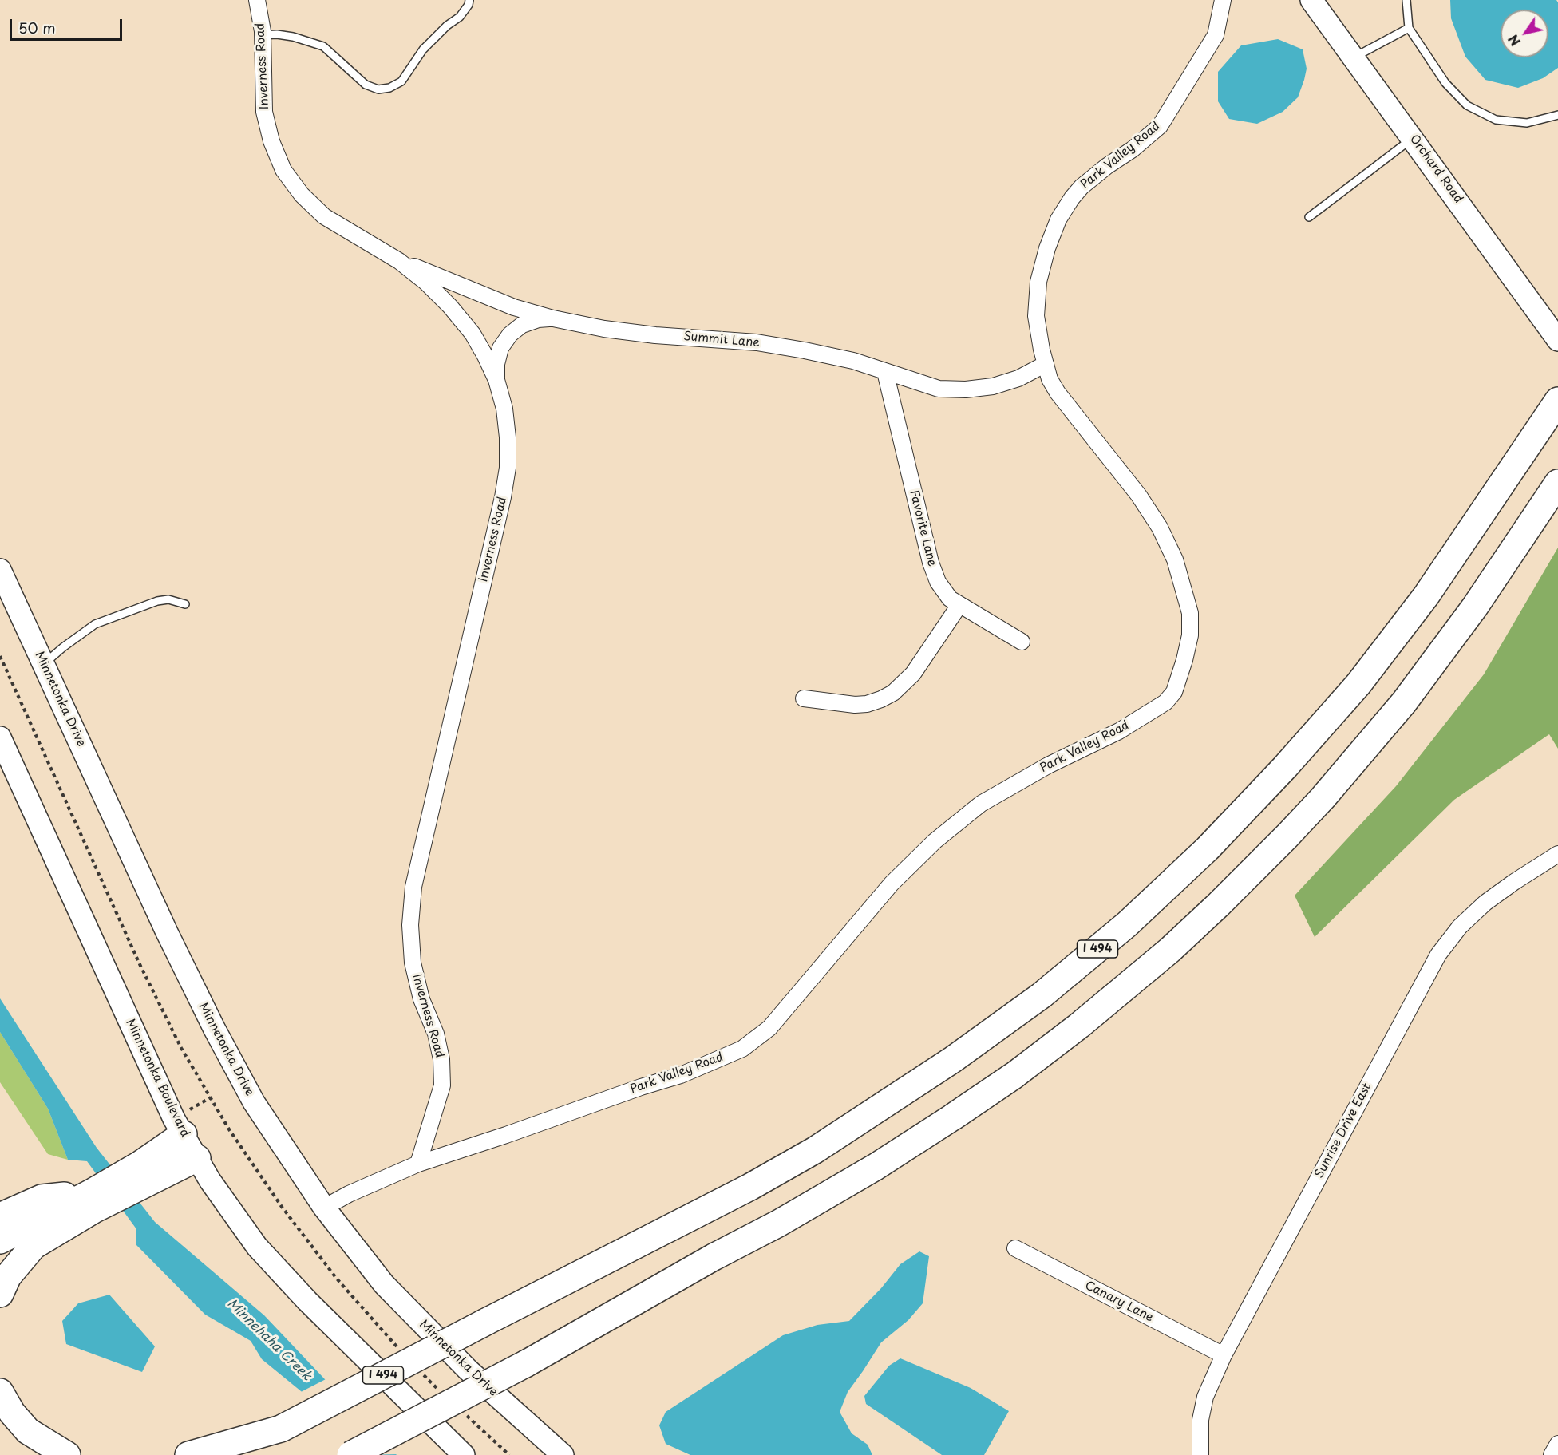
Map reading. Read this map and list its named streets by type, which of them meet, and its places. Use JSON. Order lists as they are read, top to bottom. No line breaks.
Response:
{"streets":{"highway":["I 494"],"street":["Inverness Road","Park Valley Road","Orchard Road","Summit Lane","Favorite Lane","Minnetonka Drive","Minnetonka Boulevard","Sunrise Drive East","Canary Lane"]},"crossings":[["Inverness Road","Park Valley Road"],["Inverness Road","Summit Lane"],["Park Valley Road","Summit Lane"],["Park Valley Road","Minnetonka Drive"],["Summit Lane","Favorite Lane"],["Sunrise Drive East","Canary Lane"]],"water":["Minnehaha Creek"],"scale_bar":"50 m","north":"bottom left"}
